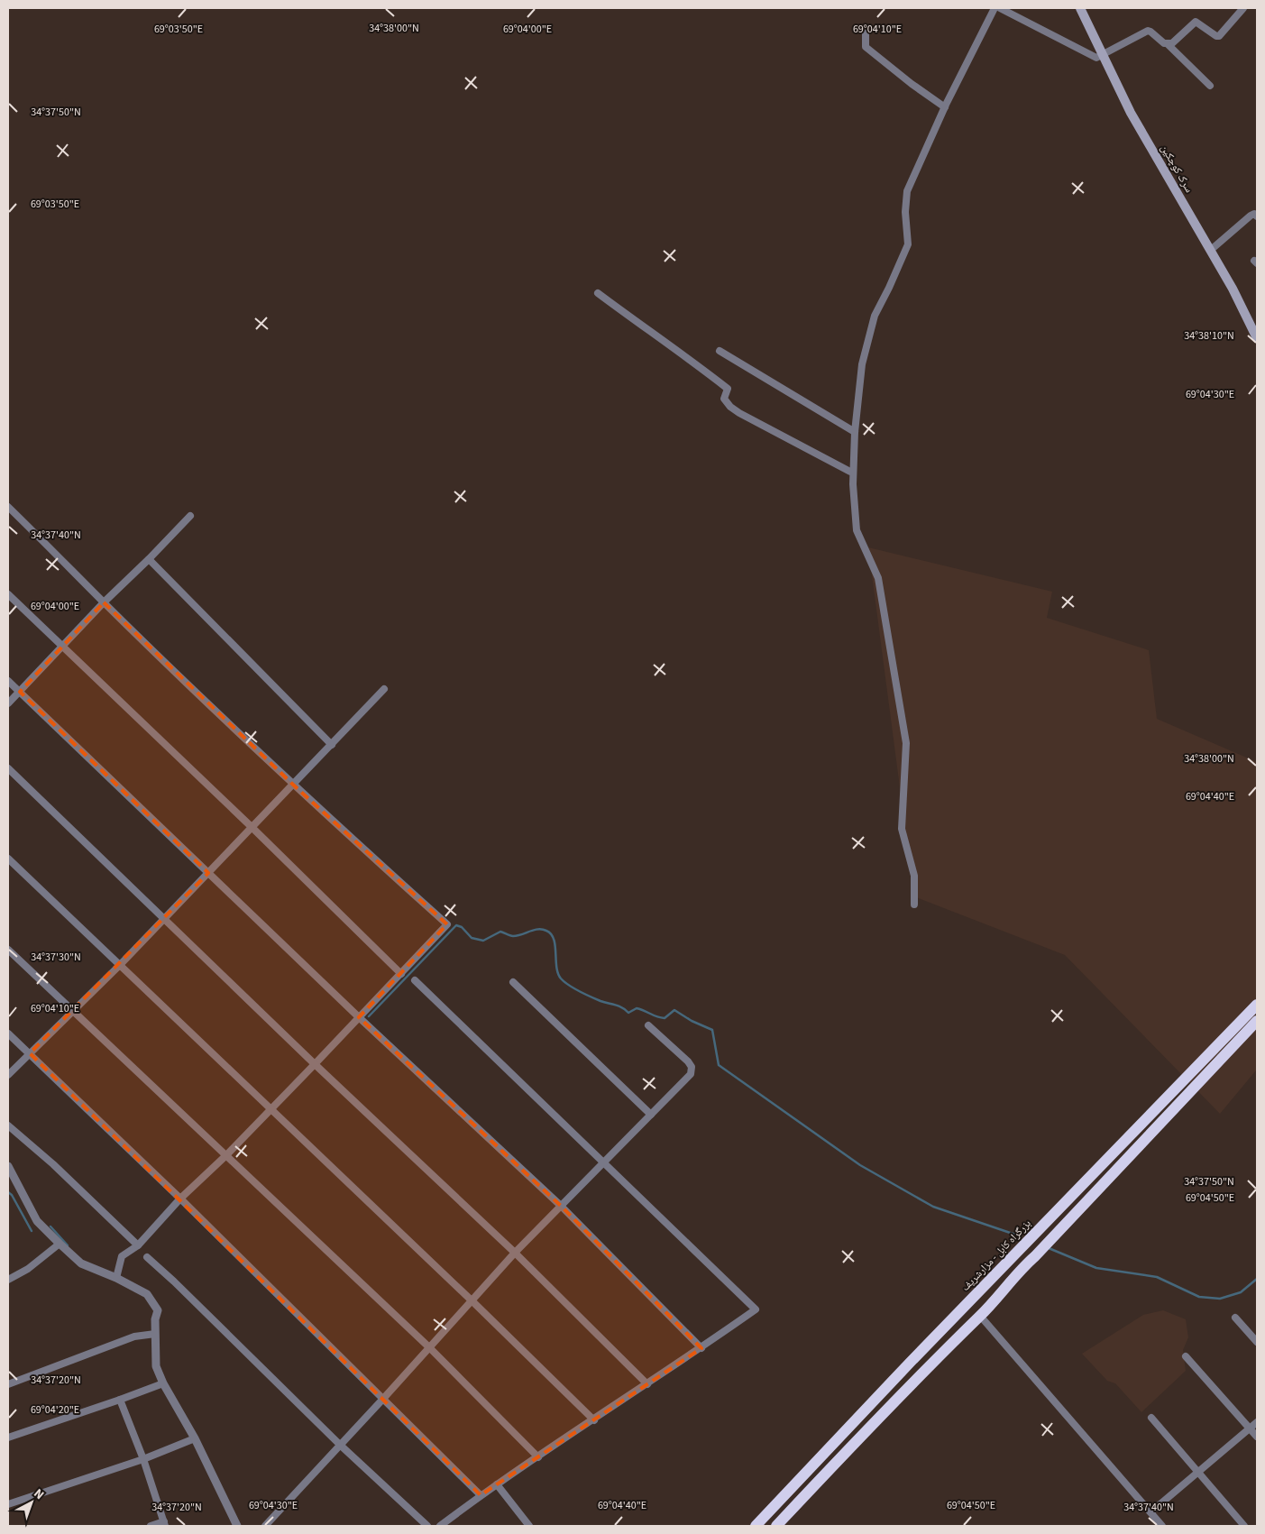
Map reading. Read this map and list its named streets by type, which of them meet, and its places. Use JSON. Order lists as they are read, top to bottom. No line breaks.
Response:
{"streets":{"highway":["بزرگراه کابل - مزارشریف"],"main road":["سرک کوچکین"]},"north":"top right","coordinates":["34°38'00\"N","69°03'50\"E","69°04'00\"E","69°04'10\"E","34°37'50\"N","34°38'10\"N","69°04'30\"E","34°37'40\"N","69°04'40\"E","34°37'30\"N","69°04'50\"E","34°37'20\"N","69°04'20\"E"]}
